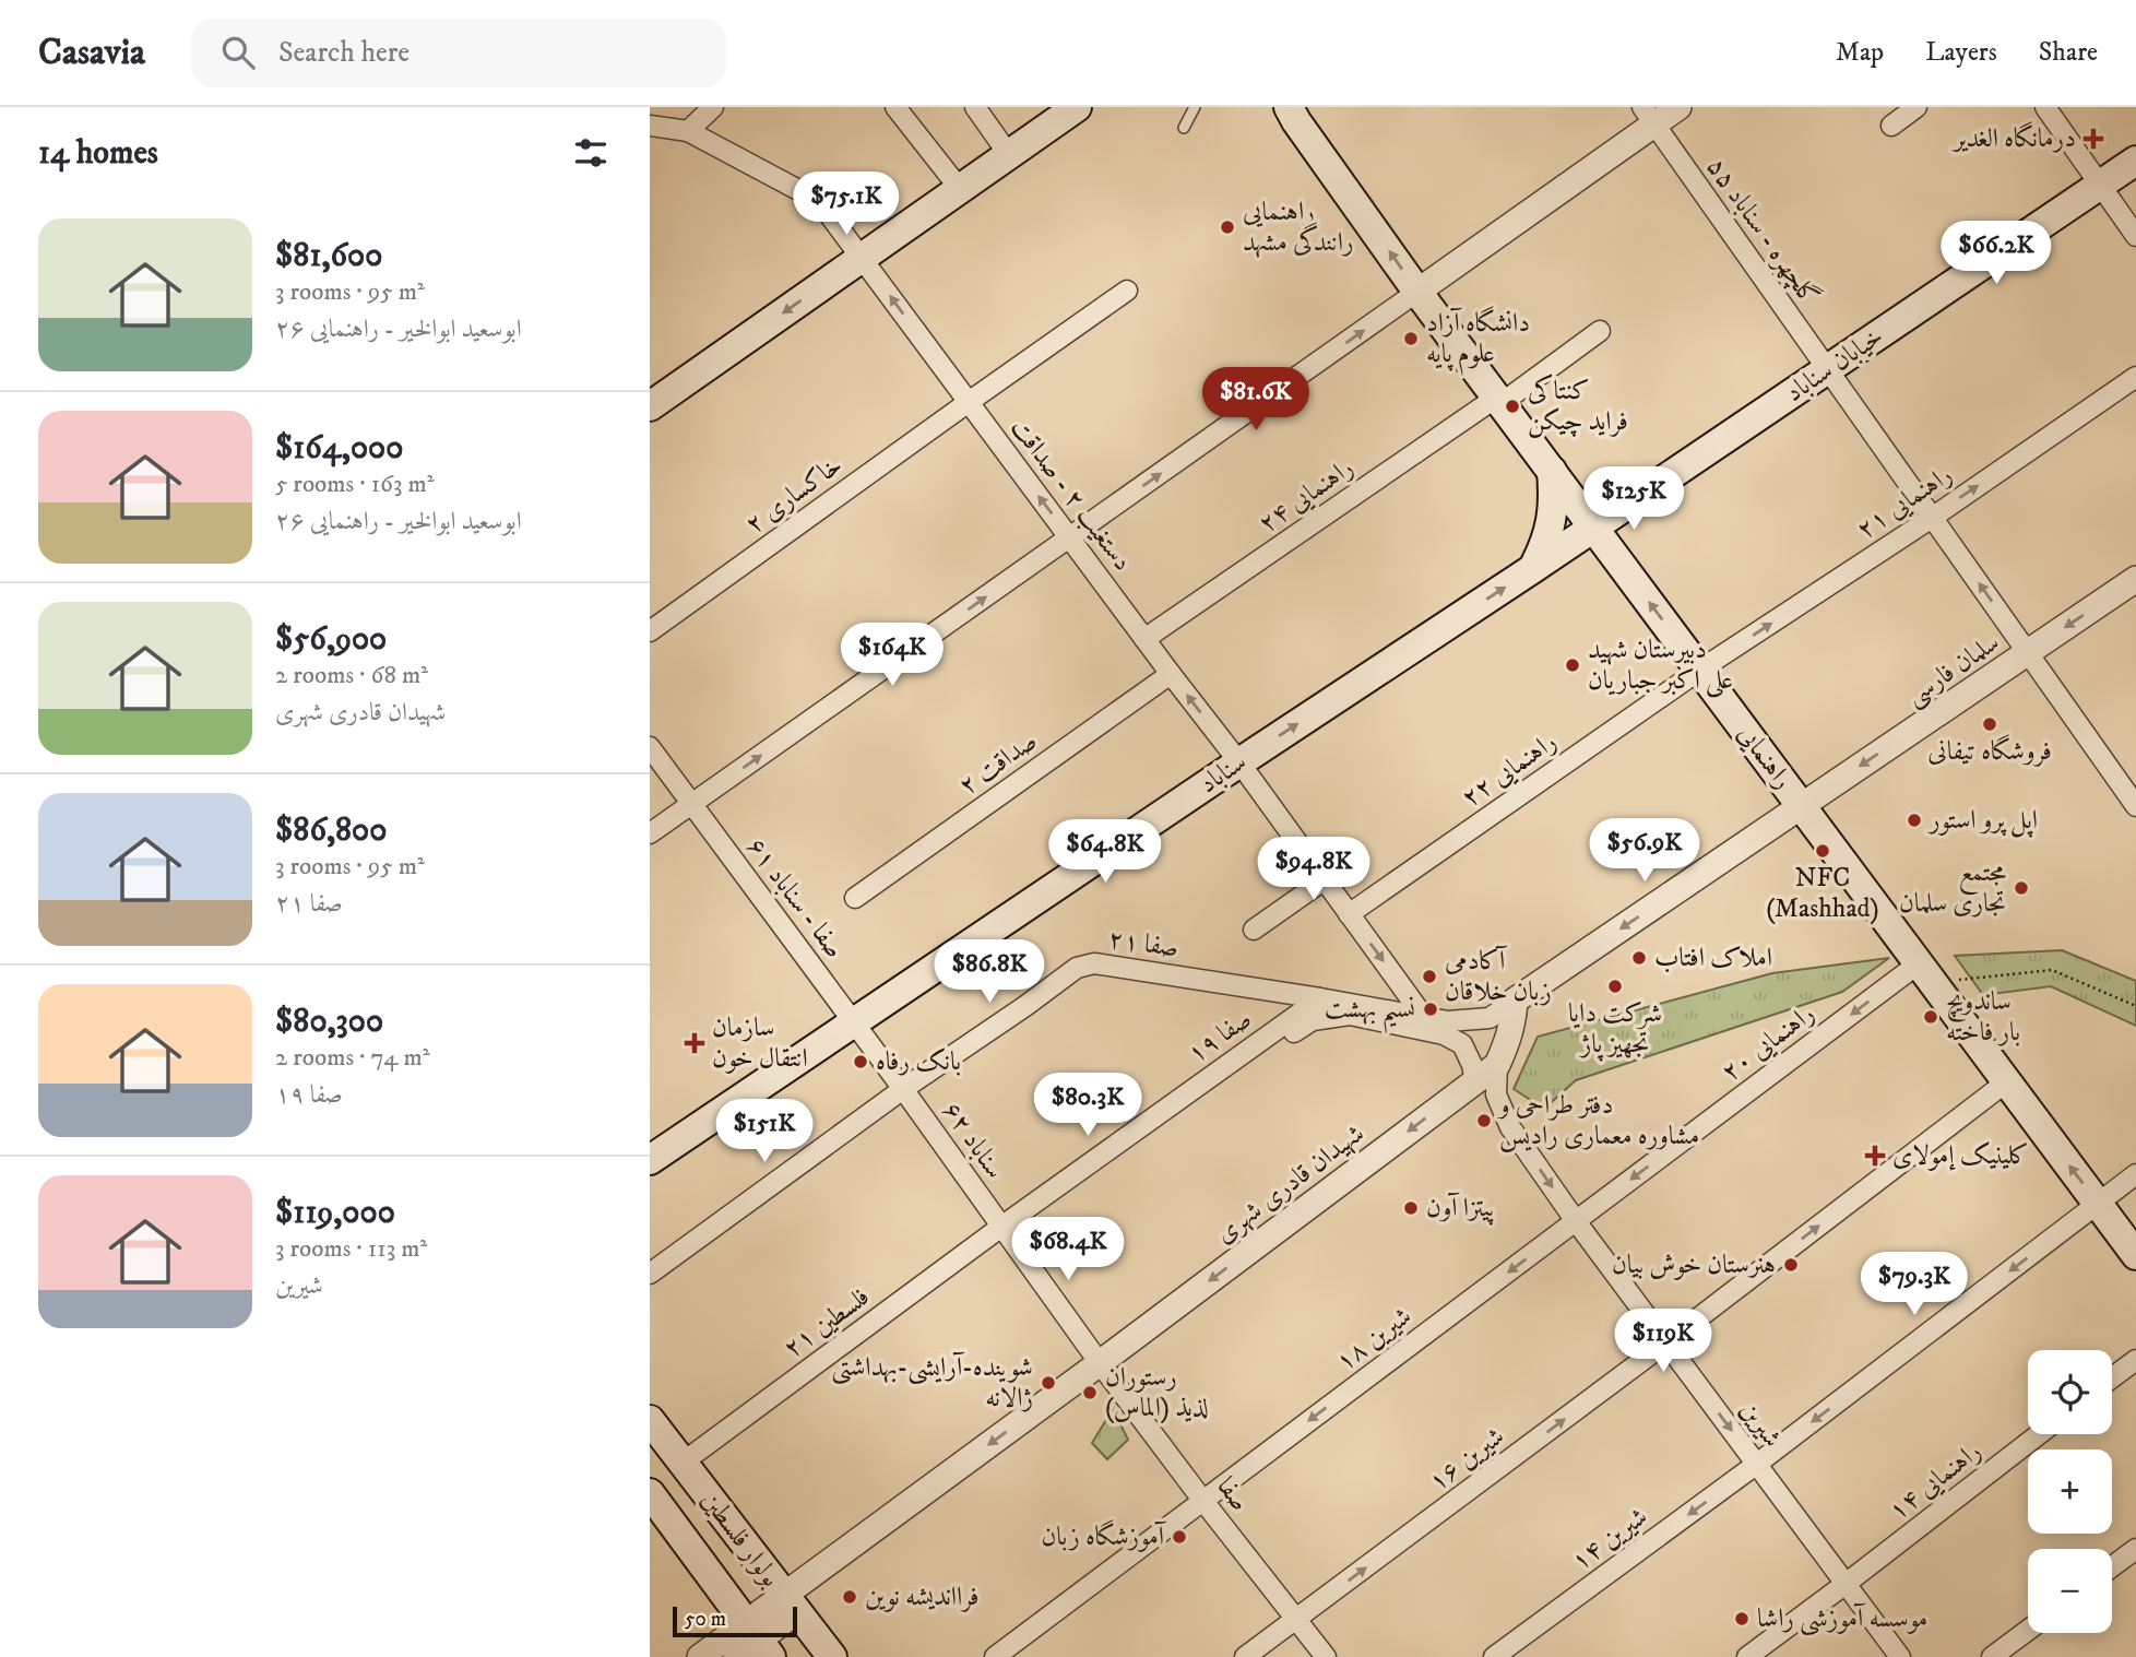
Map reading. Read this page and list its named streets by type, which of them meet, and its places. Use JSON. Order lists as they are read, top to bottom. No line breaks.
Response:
{"streets":{"main road":["خیابان سناباد","راهنمایی","سناباد","بولوار فلسطین"],"street":["گلچهره - سناباد ۵۵","خاکساری ۲","دستغیب ۲ - صداقت","راهنمایی ۲۴","راهنمایی ۲۱","سلمان فارسی","صداقت ۲","راهنمایی ۲۲","صفا - سناباد ۶۱","صفا ۲۱","صفا ۱۹","راهنمایی ۲۰","سناباد ۶۲","شهیدان قادری شهری","فلسطین ۲۱","شیرین ۱۸","شیرین","شیرین ۱۶","راهنمایی ۱۴","صفا","شیرین ۱۴"]},"crossings":[["گلچهره - سناباد ۵۵","خیابان سناباد"],["گلچهره - سناباد ۵۵","راهنمایی ۲۱"],["گلچهره - سناباد ۵۵","سلمان فارسی"],["خیابان سناباد","راهنمایی"],["خیابان سناباد","سناباد"],["خاکساری ۲","دستغیب ۲ - صداقت"],["دستغیب ۲ - صداقت","راهنمایی ۲۴"],["دستغیب ۲ - صداقت","صداقت ۲"],["دستغیب ۲ - صداقت","سناباد"],["راهنمایی ۲۴","راهنمایی"],["راهنمایی ۲۱","راهنمایی"],["راهنمایی ۲۱","راهنمایی ۲۲"],["سلمان فارسی","راهنمایی"],["راهنمایی","راهنمایی ۲۲"],["راهنمایی","راهنمایی ۲۰"],["راهنمایی","شیرین ۱۶"],["راهنمایی","شیرین ۱۴"],["سناباد","صفا - سناباد ۶۱"],["سناباد","سناباد ۶۲"],["صفا - سناباد ۶۱","سناباد ۶۲"],["صفا ۲۱","صفا ۱۹"],["صفا ۲۱","سناباد ۶۲"],["صفا ۱۹","سناباد ۶۲"],["صفا ۱۹","فلسطین ۲۱"],["راهنمایی ۲۰","شیرین ۱۸"],["راهنمایی ۲۰","شیرین"],["سناباد ۶۲","شهیدان قادری شهری"],["سناباد ۶۲","فلسطین ۲۱"],["سناباد ۶۲","صفا"],["شهیدان قادری شهری","شیرین"],["شهیدان قادری شهری","صفا"],["شهیدان قادری شهری","بولوار فلسطین"],["فلسطین ۲۱","بولوار فلسطین"],["شیرین ۱۸","شیرین"],["شیرین ۱۸","صفا"],["شیرین","شیرین ۱۶"],["شیرین","راهنمایی ۱۴"],["شیرین","شیرین ۱۴"],["شیرین ۱۶","صفا"]],"one_way":["دستغیب ۲ - صداقت","راهنمایی ۲۱","سلمان فارسی","راهنمایی","راهنمایی ۲۰","شهیدان قادری شهری","شیرین ۱۸","شیرین","شیرین ۱۶","شیرین ۱۴"],"places":{"health":["درمانگاه الغدیر","سازمان انتقال خون","کلینیک إمولای"],"other":["راهنمایی رانندگی مشهد","دانشگاه آزاد علوم پایه","کنتاکی فراید چیکن","دبیرستان شهید علی اکبر جباریان","فروشگاه تیفانی","اپل پرو استور","NFC (Mashhad)","مجتمع تجاری سلمان","املاک افتاب","آکادمی زبان خلاقان","شرکت دایا تجهیز پاژ","نسیم بهشت","ساندویچ بار فاخته","بانک رفاه","دفتر طراحی و مشاوره معماری رادیس","پیتزا آون","هنرستان خوش بیان","شوینده-آرایشی-بهداشتی ژالانه","رستوران لذیذ (الماس)","آموزشگاه زبان","فرااندیشه نوین","موسسه آموزشی راشا"]},"scale_bar":"50 m","page":{"header":"Casavia","search":"Search here","nav":["Map","Layers","Share"],"heading":"14 homes","price":["$75.1K","$66.2K","$81.6K","$125K","$164K","$56.9K","$64.8K","$94.8K","$86.8K","$80.3K","$151K","$68.4K","$79.3K","$119K"],"list":[{"name":"$81,600","note":"3 rooms · 95 m² · ابوسعید ابوالخیر - راهنمایی ۲۶"},{"name":"$164,000","note":"5 rooms · 163 m² · ابوسعید ابوالخیر - راهنمایی ۲۶"},{"name":"$56,900","note":"2 rooms · 68 m² · شهیدان قادری شهری"},{"name":"$86,800","note":"3 rooms · 95 m² · صفا ۲۱"},{"name":"$80,300","note":"2 rooms · 74 m² · صفا ۱۹"},{"name":"$119,000","note":"3 rooms · 113 m² · شیرین"}],"map_buttons":["+","−"],"scale":"50 m"}}
